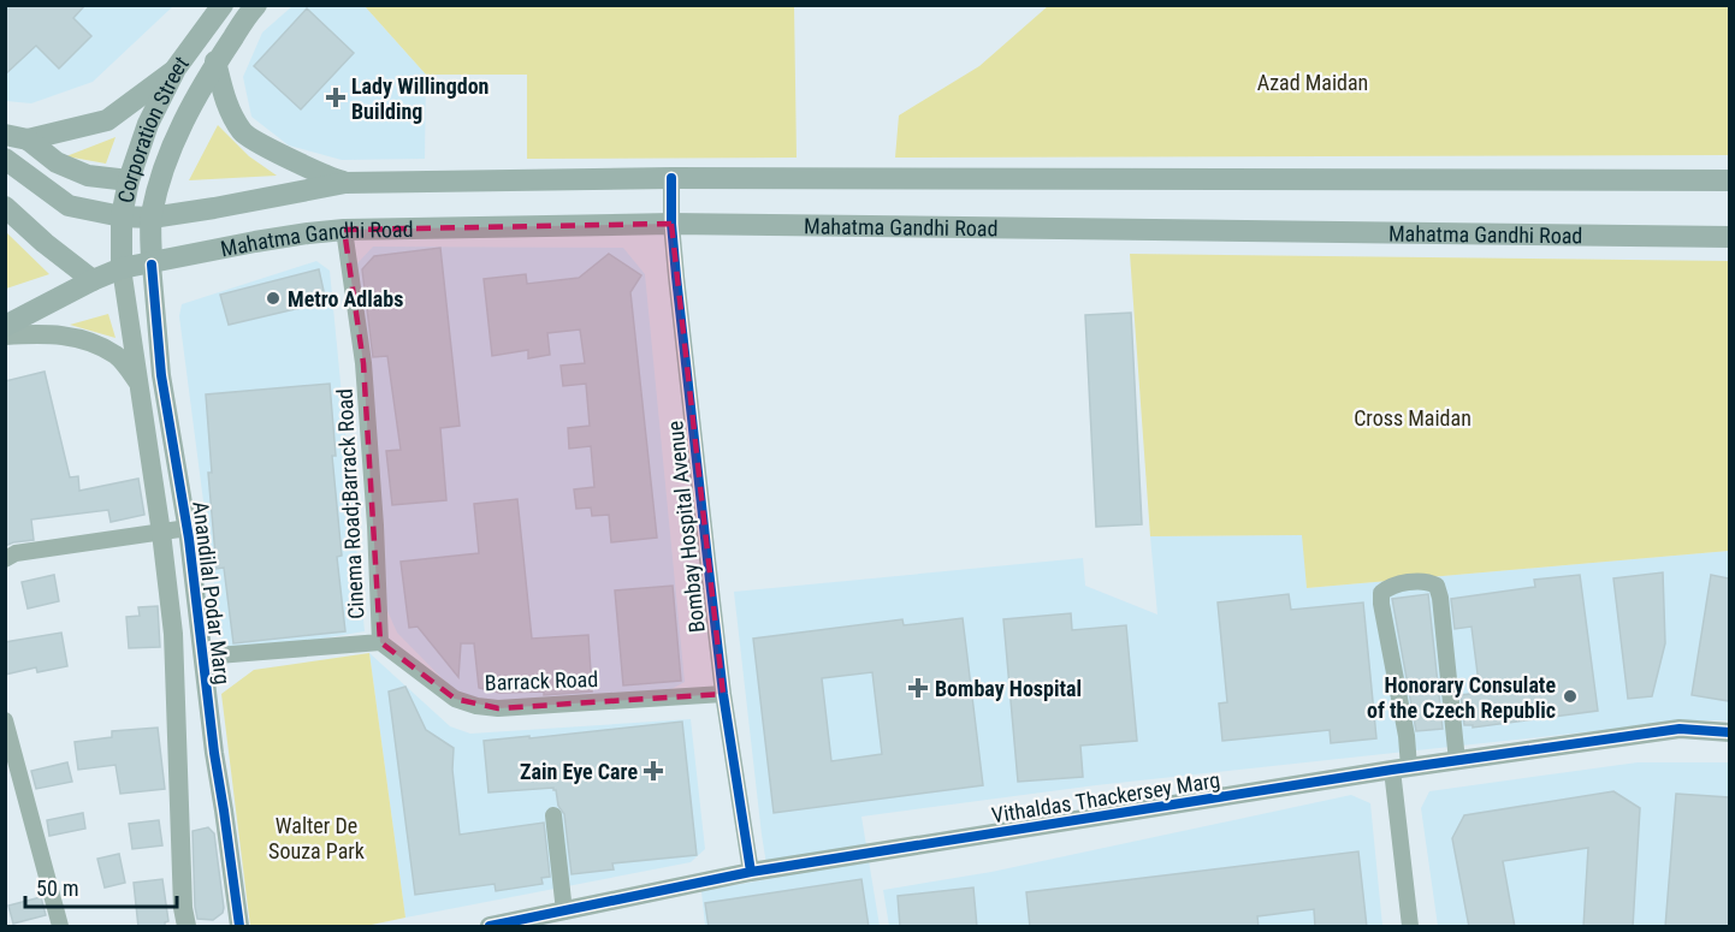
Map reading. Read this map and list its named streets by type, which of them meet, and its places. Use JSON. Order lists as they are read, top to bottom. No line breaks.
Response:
{"streets":{"main road":["Corporation Street","Mahatma Gandhi Road"],"street":["Cinema Road;Barrack Road","Bombay Hospital Avenue","Anandilal Podar Marg","Barrack Road","Vithaldas Thackersey Marg"]},"crossings":[["Corporation Street","Mahatma Gandhi Road"],["Corporation Street","Anandilal Podar Marg"],["Mahatma Gandhi Road","Cinema Road;Barrack Road"],["Mahatma Gandhi Road","Bombay Hospital Avenue"],["Mahatma Gandhi Road","Anandilal Podar Marg"],["Cinema Road;Barrack Road","Anandilal Podar Marg"],["Cinema Road;Barrack Road","Barrack Road"],["Bombay Hospital Avenue","Barrack Road"],["Bombay Hospital Avenue","Vithaldas Thackersey Marg"]],"parks":["Azad Maidan","Cross Maidan","Walter De Souza Park"],"places":{"health":["Lady Willingdon Building","Bombay Hospital","Zain Eye Care"],"other":["Metro Adlabs","Honorary Consulate of the Czech Republic"]},"scale_bar":"50 m"}
